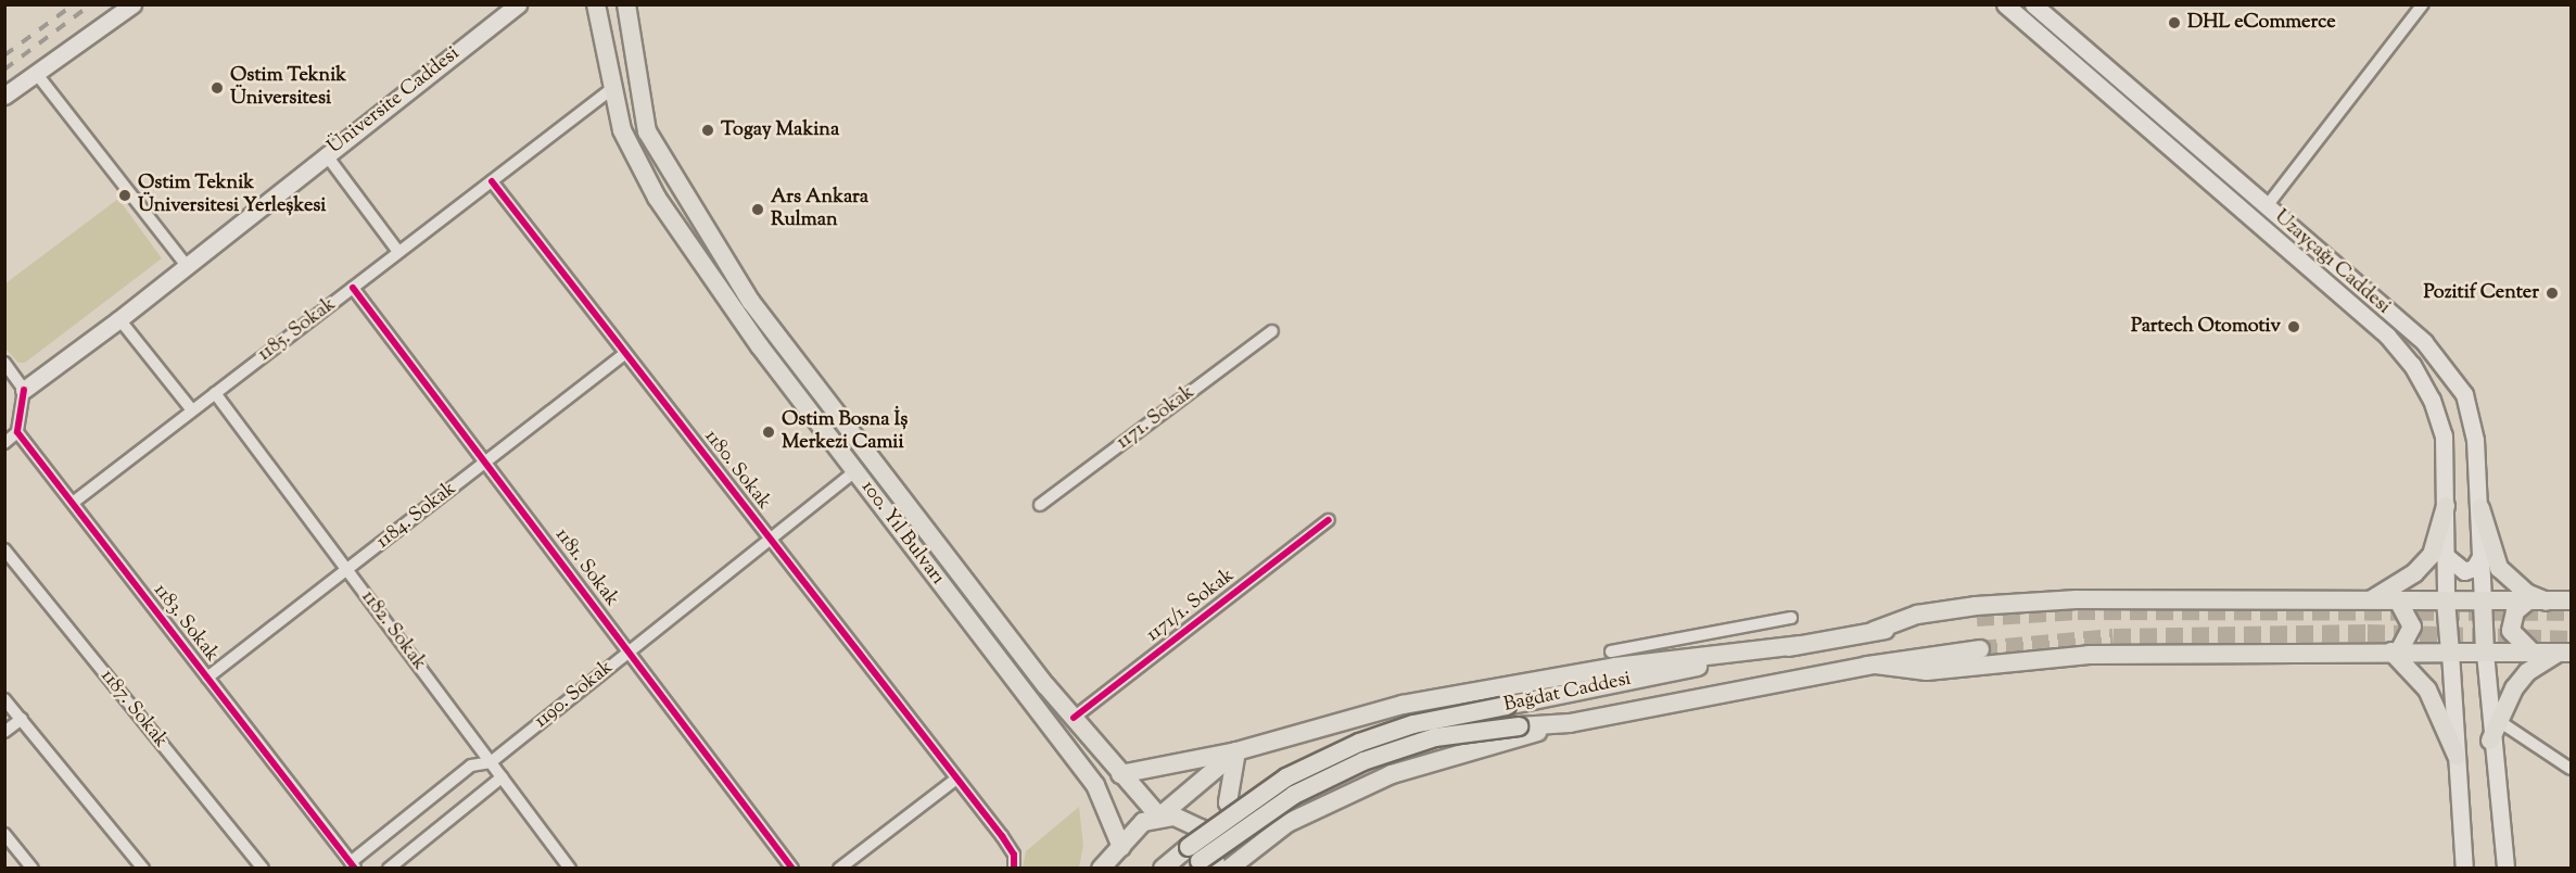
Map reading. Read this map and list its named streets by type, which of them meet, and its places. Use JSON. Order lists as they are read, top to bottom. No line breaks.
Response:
{"streets":{"main road":["Üniversite Caddesi","Uzayçağı Caddesi","100. Yıl Bulvarı","Bağdat Caddesi"],"street":["1185. Sokak","1171. Sokak","1180. Sokak","1184. Sokak","1181. Sokak","1171/1. Sokak","1183. Sokak","1182. Sokak","1190. Sokak","1187. Sokak"]},"crossings":[["1185. Sokak","1180. Sokak"],["1185. Sokak","100. Yıl Bulvarı"],["1185. Sokak","1181. Sokak"],["1185. Sokak","1183. Sokak"],["1185. Sokak","1182. Sokak"],["1180. Sokak","1184. Sokak"],["1180. Sokak","1190. Sokak"],["1184. Sokak","1181. Sokak"],["1184. Sokak","1183. Sokak"],["1184. Sokak","1182. Sokak"],["100. Yıl Bulvarı","1171/1. Sokak"],["100. Yıl Bulvarı","1190. Sokak"],["1181. Sokak","1190. Sokak"],["1183. Sokak","1190. Sokak"],["1182. Sokak","1190. Sokak"]],"places":["DHL eCommerce","Ostim Teknik Üniversitesi","Togay Makina","Ostim Teknik Üniversitesi Yerleşkesi","Ars Ankara Rulman","Pozitif Center","Partech Otomotiv","Ostim Bosna İş Merkezi Camii"]}
